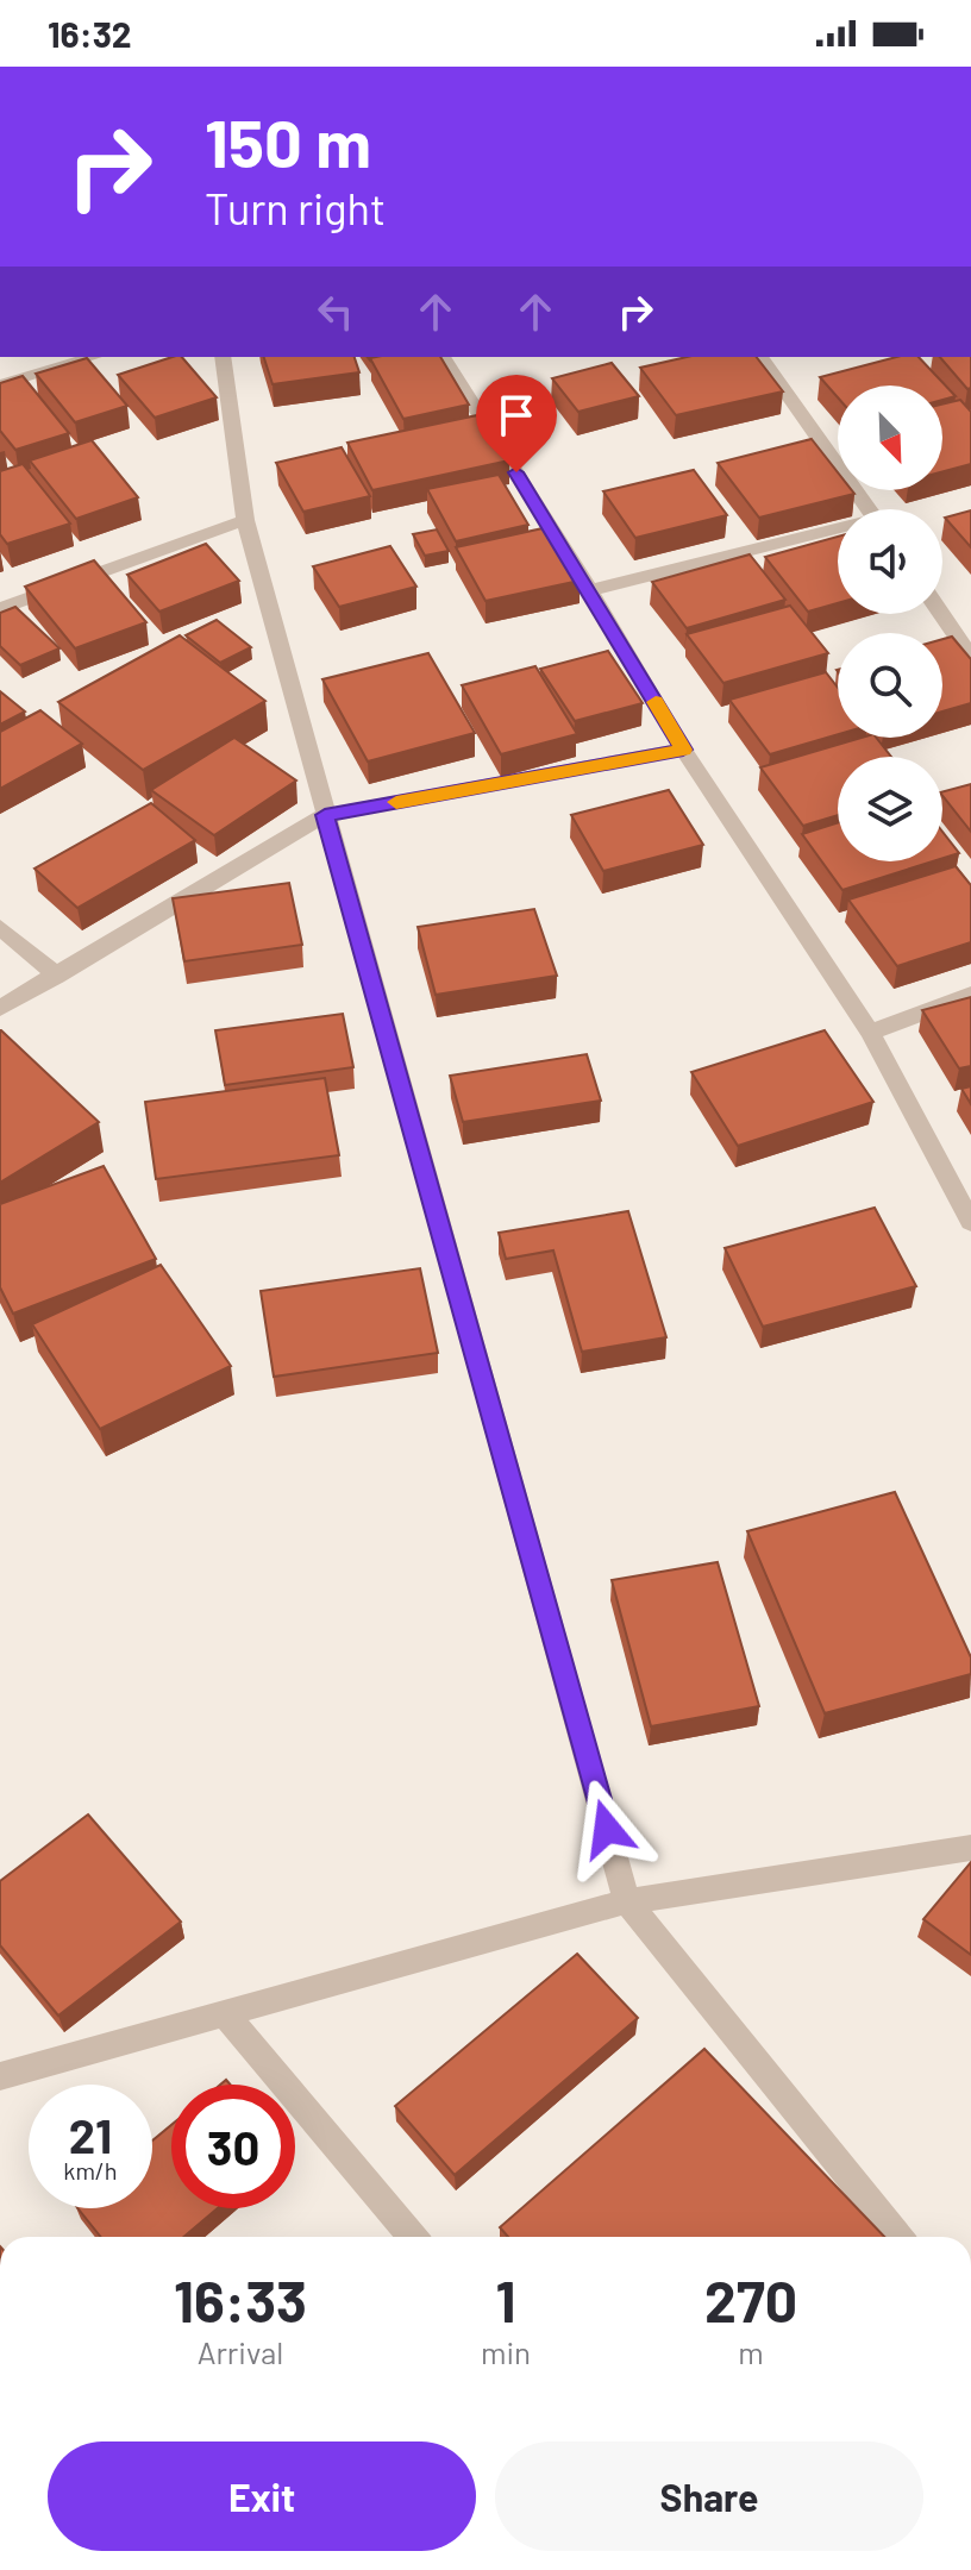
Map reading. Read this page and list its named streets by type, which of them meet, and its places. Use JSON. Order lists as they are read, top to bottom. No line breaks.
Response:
{"north":"bottom right","page":{"status":"16:32","turn":["150 m","Turn right"],"speed":"21 km/h","limit":"30","eta":["16:33","Arrival","1","min","270","m"],"buttons":["Exit","Share"]}}
